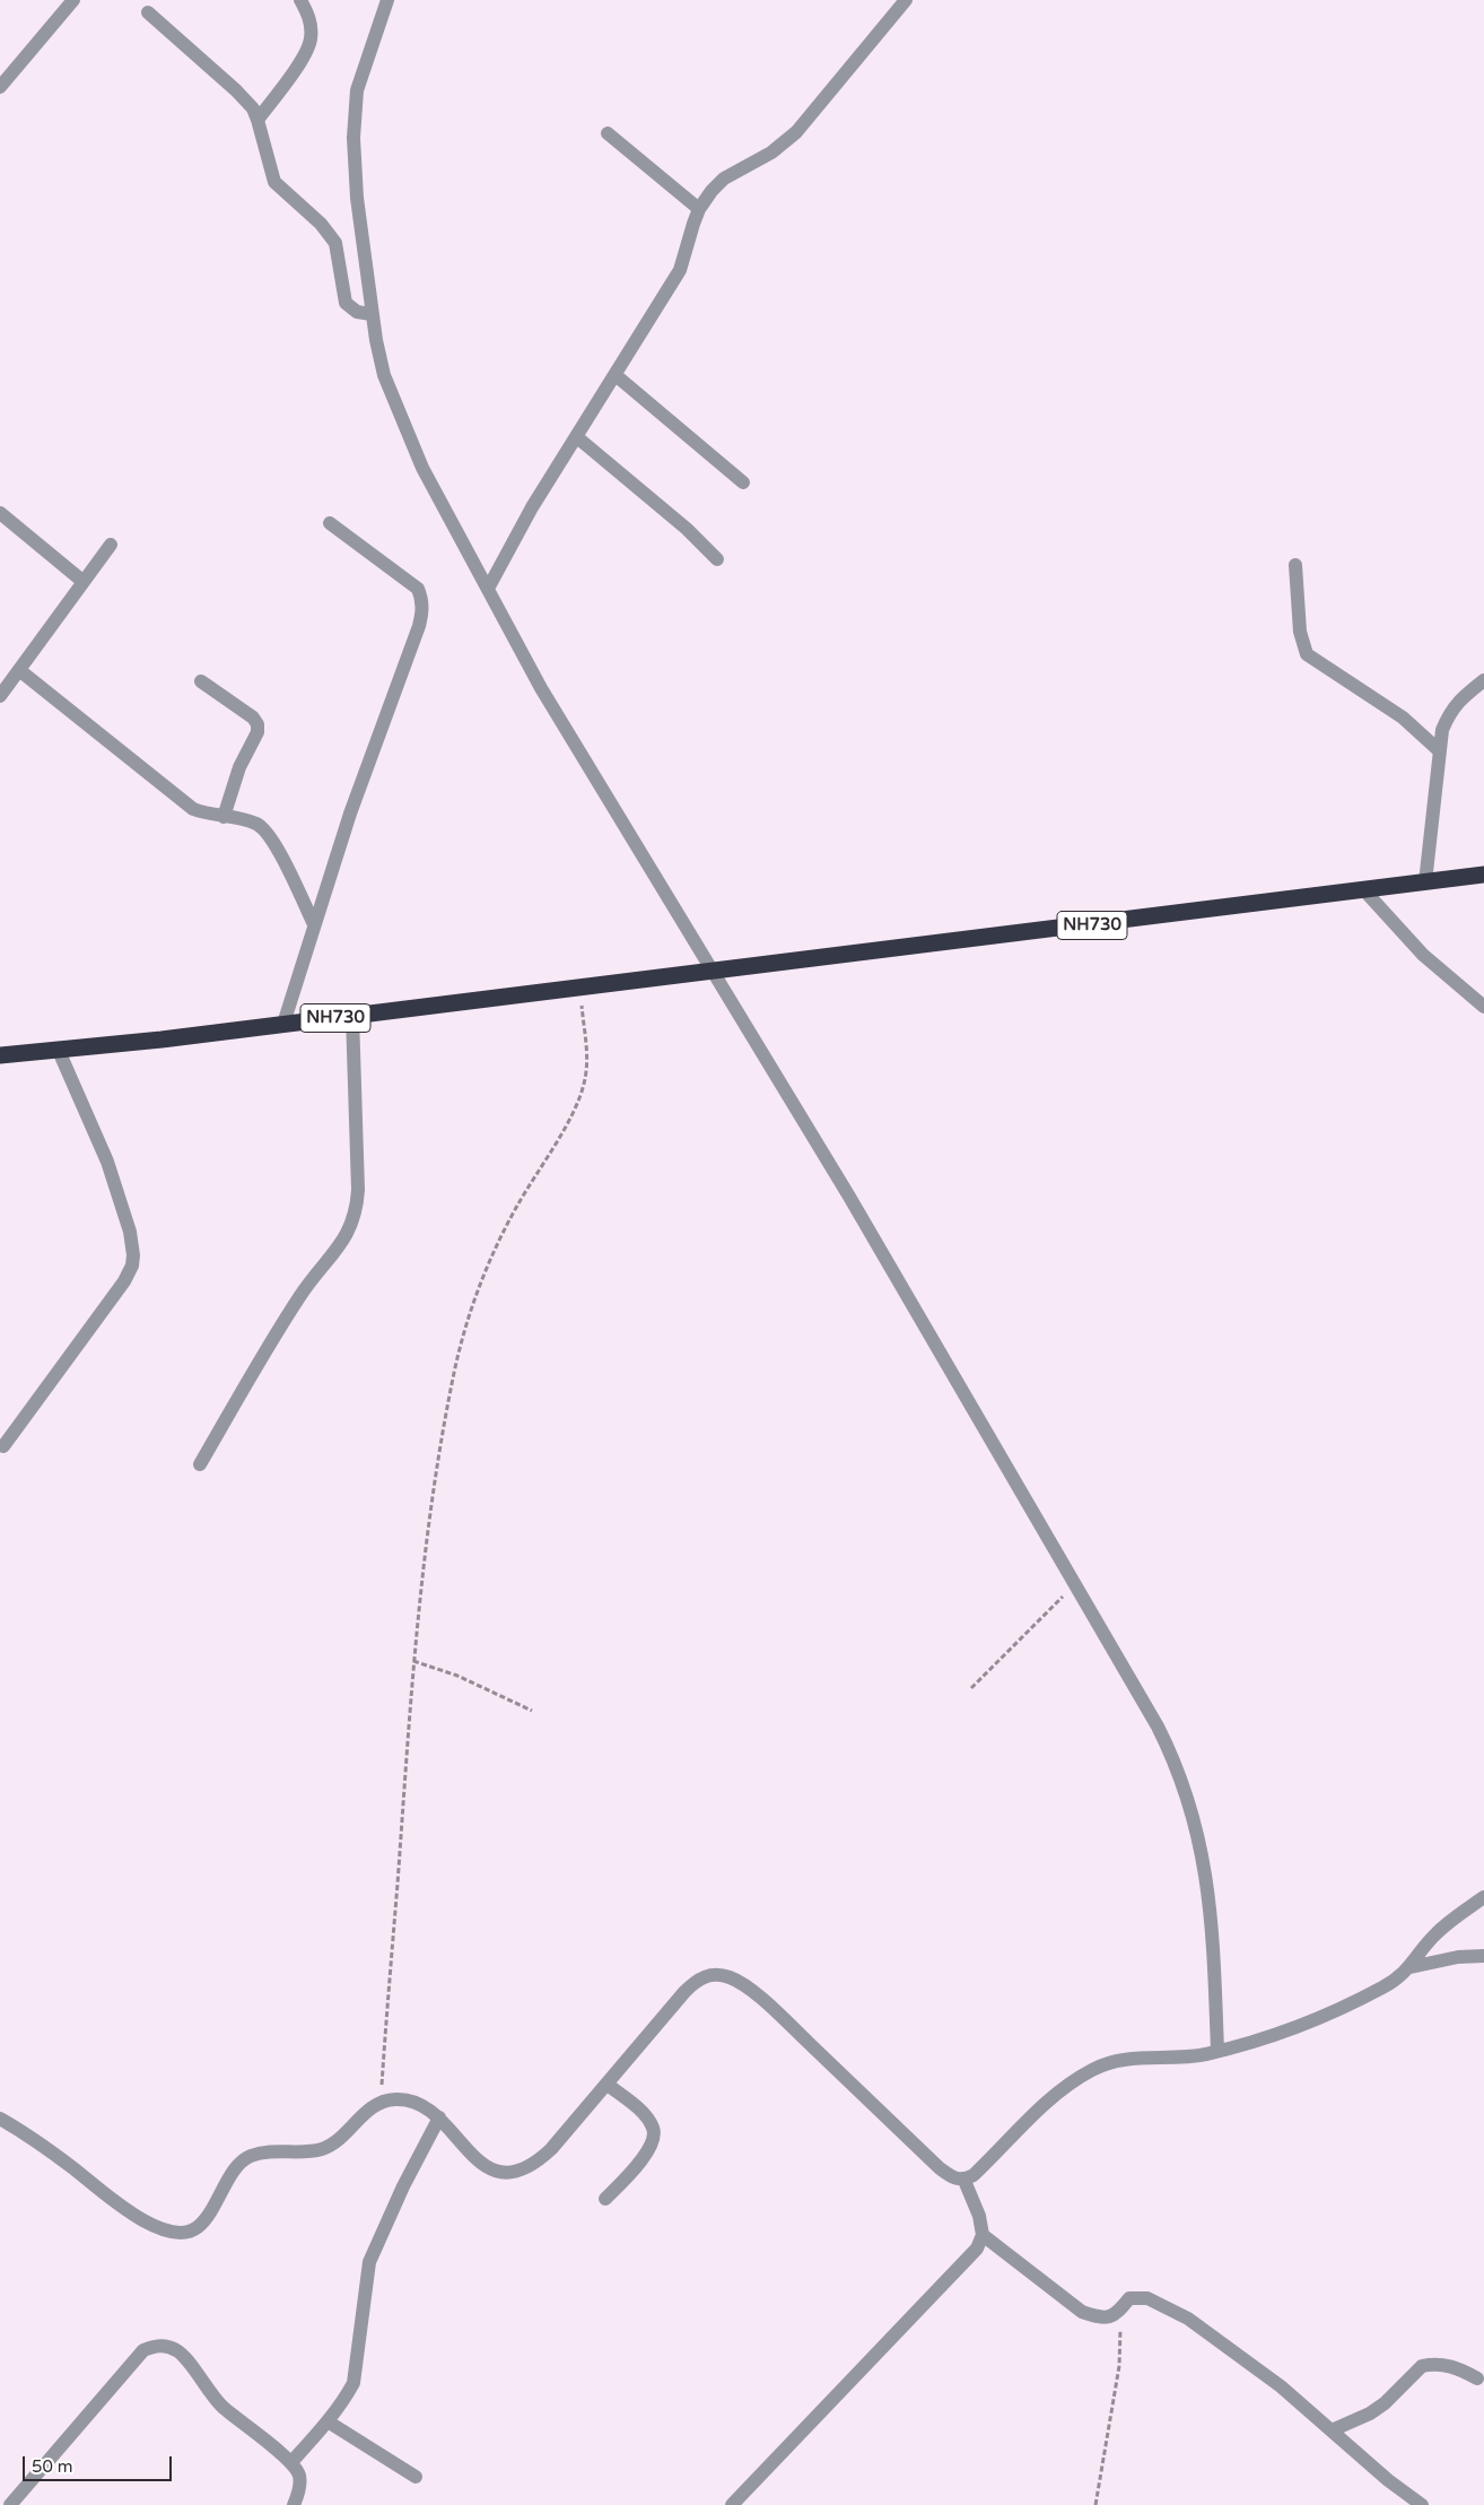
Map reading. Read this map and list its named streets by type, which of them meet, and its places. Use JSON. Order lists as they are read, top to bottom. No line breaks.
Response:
{"streets":{"highway":["NH730"]},"scale_bar":"50 m"}
